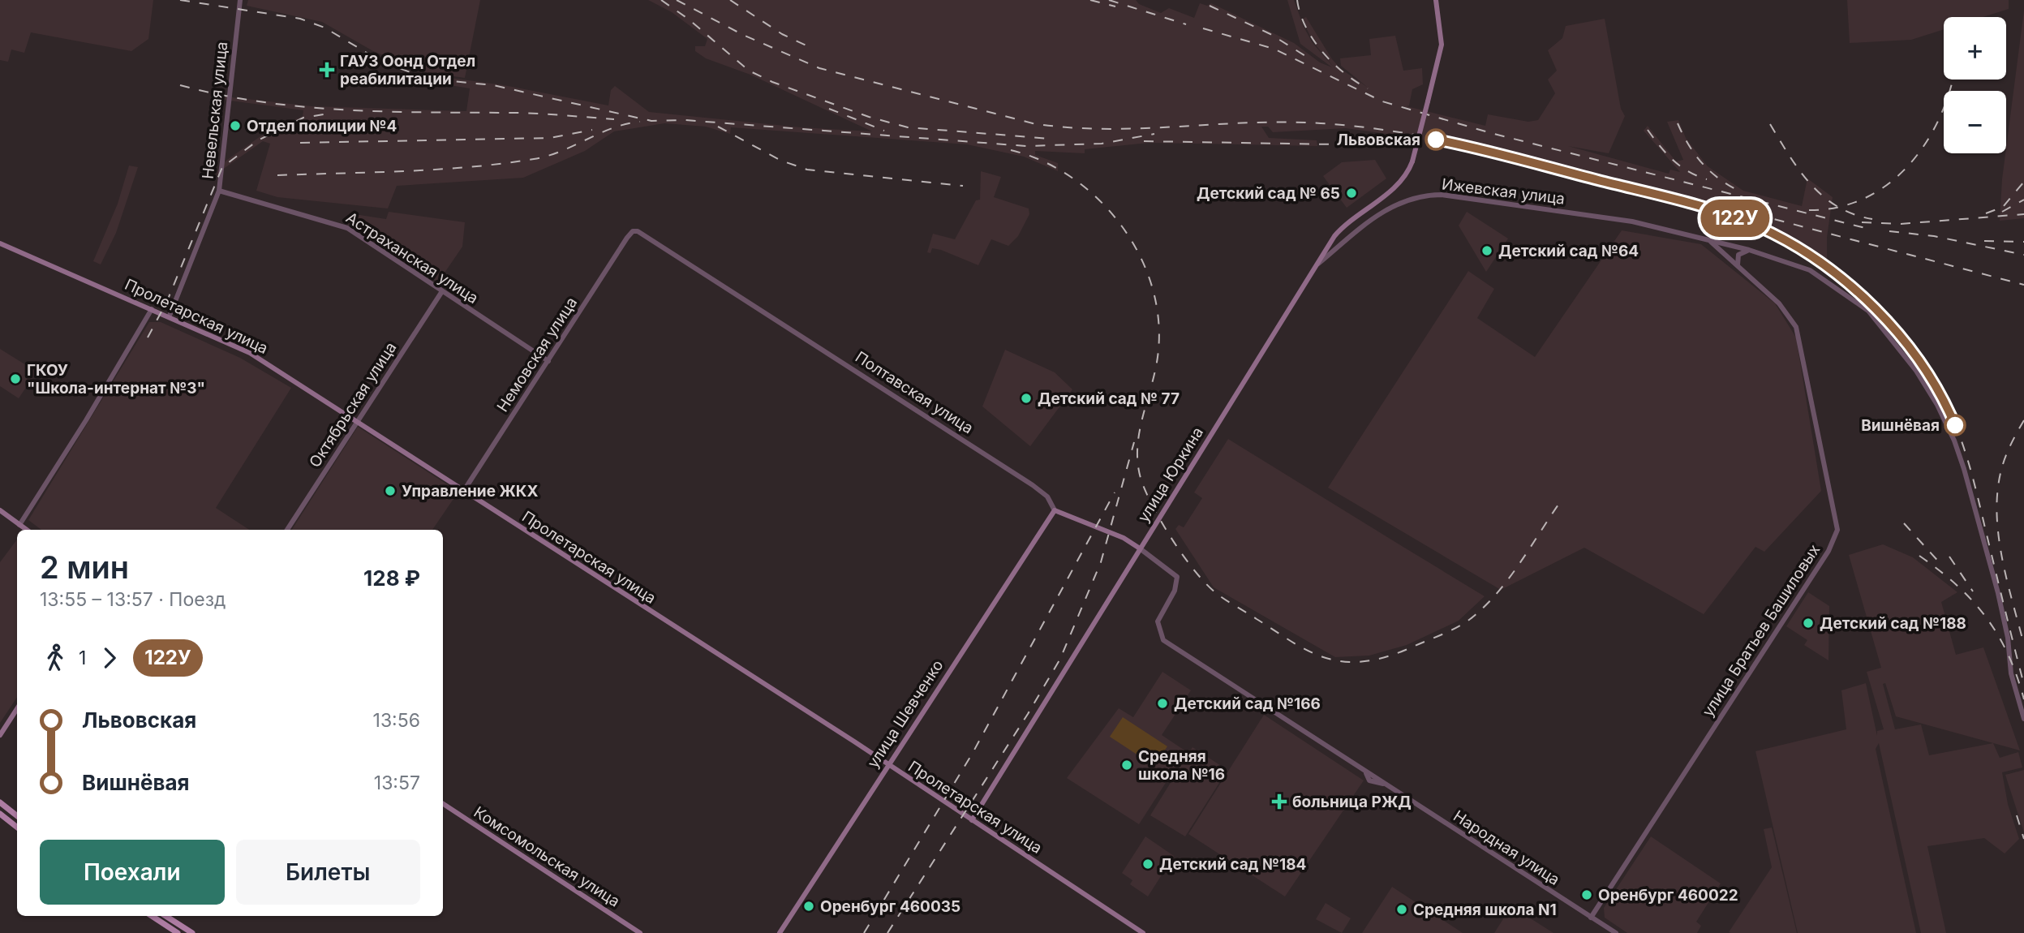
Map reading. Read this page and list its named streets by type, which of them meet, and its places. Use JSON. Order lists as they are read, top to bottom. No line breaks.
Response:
{"streets":{"main road":["Пролетарская улица","улица Юркина","улица Шевченко","Комсомольская улица"],"street":["Невельская улица","Ижевская улица","Астраханская улица","Немовская улица","Полтавская улица","Октябрьская улица","улица Братьев Башиловых","Народная улица"]},"crossings":[["Невельская улица","Астраханская улица"],["Невельская улица","Пролетарская улица"],["Ижевская улица","улица Юркина"],["Астраханская улица","Немовская улица"],["Астраханская улица","Октябрьская улица"],["Пролетарская улица","Немовская улица"],["Пролетарская улица","Октябрьская улица"],["Пролетарская улица","улица Юркина"],["Пролетарская улица","улица Шевченко"],["Немовская улица","Полтавская улица"],["Полтавская улица","улица Шевченко"],["улица Юркина","Народная улица"],["улица Братьев Башиловых","Народная улица"]],"places":{"health":["ГАУЗ Оонд Отдел реабилитации","больница РЖД"],"other":["Отдел полиции №4","Львовская","Детский сад № 65","Детский сад №64","ГКОУ \"Школа-интернат №3\"","Детский сад № 77","Вишнёвая","Управление ЖКХ","Детский сад №188","Детский сад №166","Средняя школа №16","Детский сад №184","Оренбург 460022","Оренбург 460035","Средняя школа N1"]},"page":{"on_map":"122У","map_buttons":["+","−"],"heading":["2 мин","13:55 – 13:57 · Поезд","128 ₽"],"legs":["1","122У"],"list":[{"name":"Львовская","value":"13:56"},{"name":"Вишнёвая","value":"13:57"}],"buttons":["Поехали","Билеты"]}}
